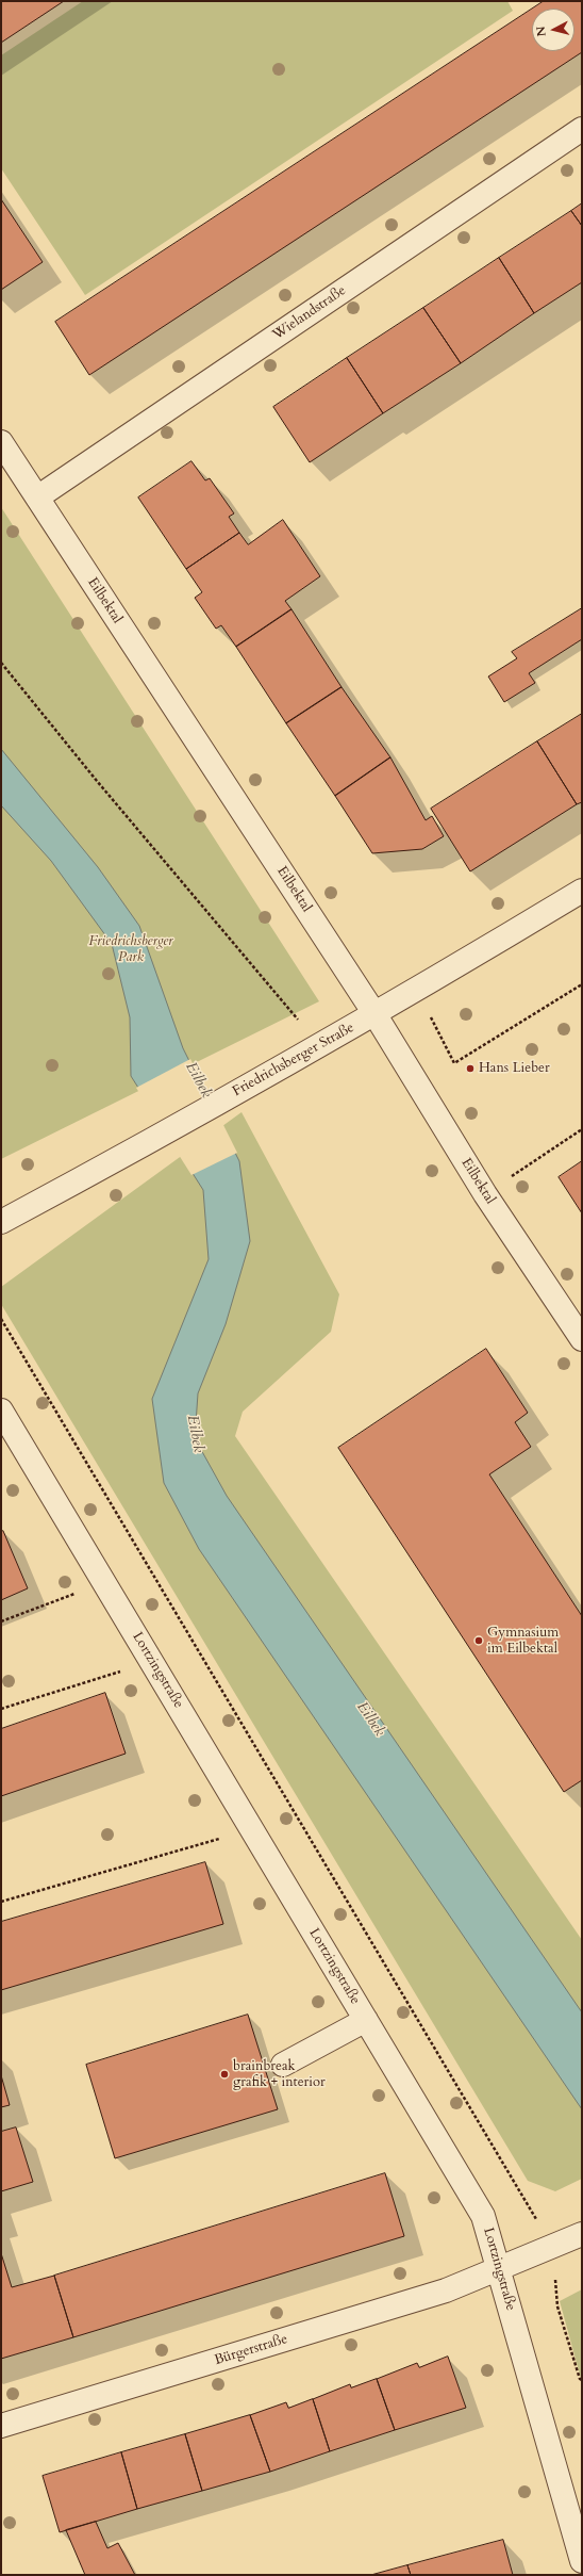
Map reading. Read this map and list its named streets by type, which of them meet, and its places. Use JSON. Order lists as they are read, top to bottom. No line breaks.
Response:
{"streets":{"street":["Wielandstraße","Eilbektal","Friedrichsberger Straße","Lortzingstraße","Bürgerstraße"]},"crossings":[["Wielandstraße","Eilbektal"],["Eilbektal","Friedrichsberger Straße"],["Lortzingstraße","Bürgerstraße"]],"water":["Eilbek"],"parks":["Friedrichsberger Park"],"places":["Hans Lieber","Gymnasium im Eilbektal","brainbreak grafik + interior"],"north":"left"}
